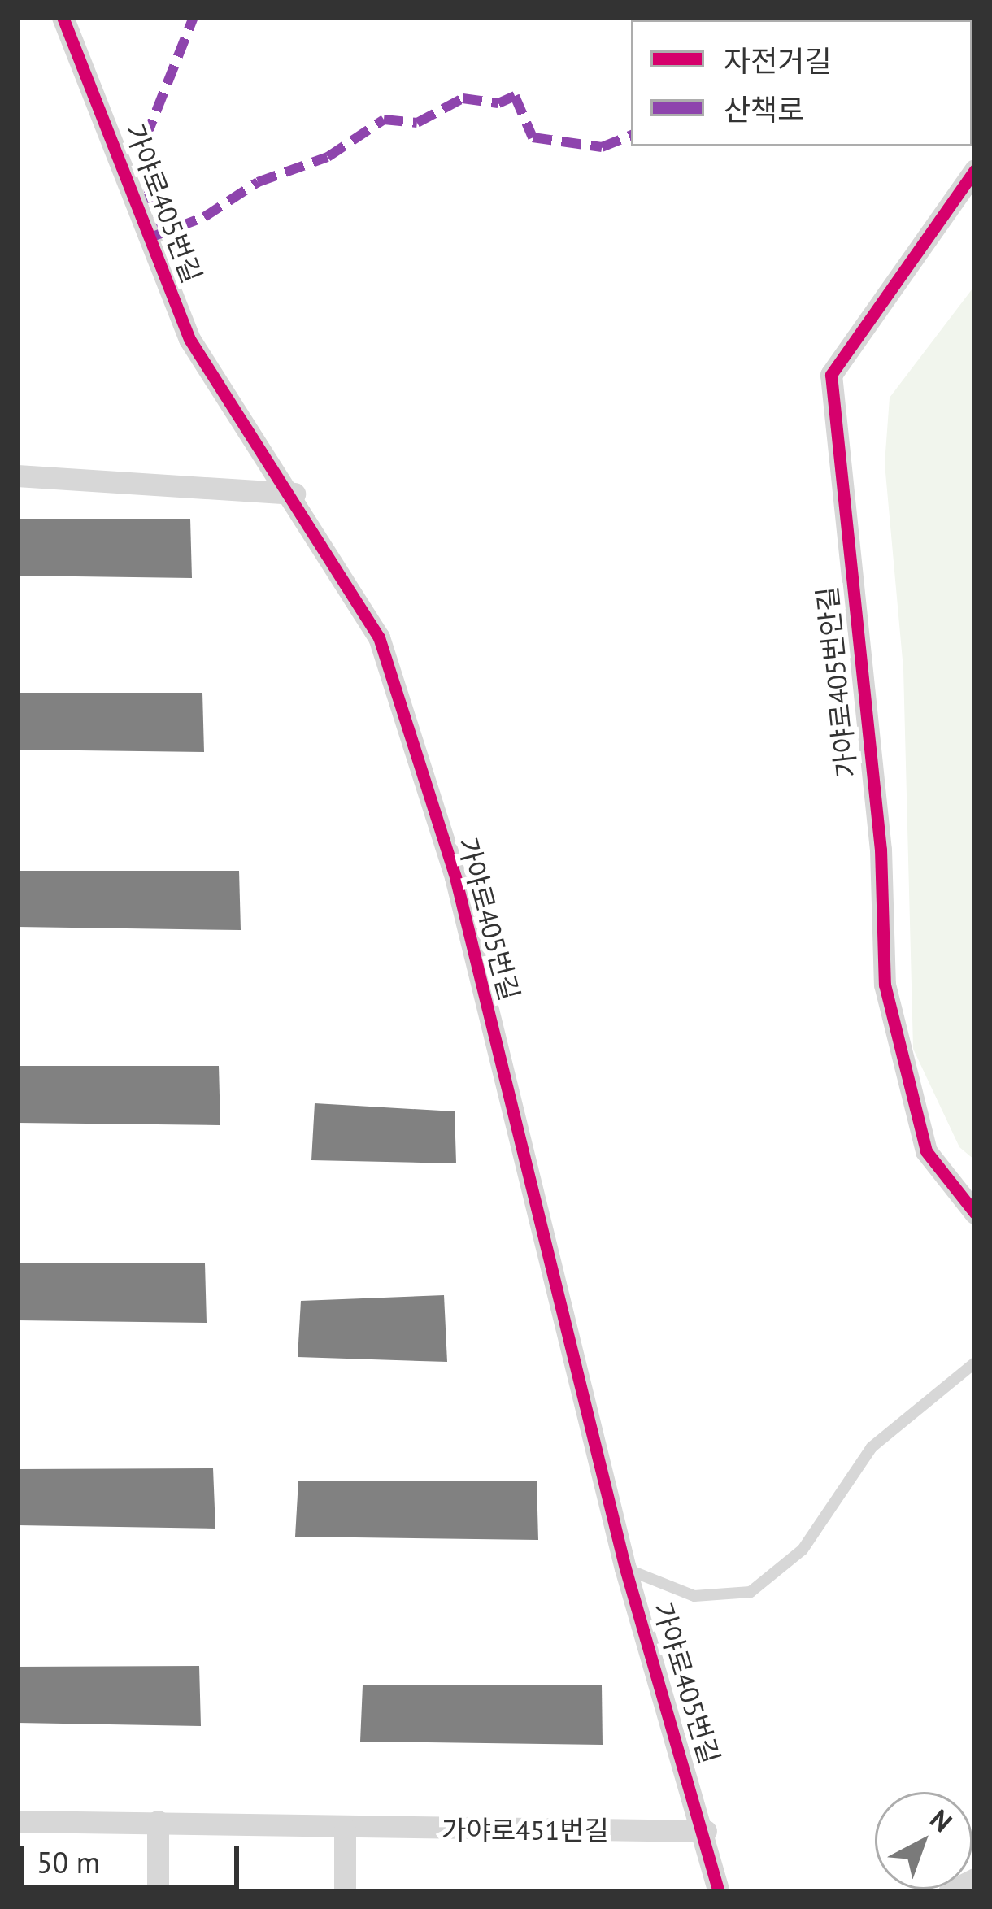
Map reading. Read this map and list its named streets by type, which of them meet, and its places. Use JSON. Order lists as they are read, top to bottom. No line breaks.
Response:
{"streets":{"street":["가야로405번길","가야로405번안길","가야로451번길"]},"crossings":[["가야로405번길","가야로451번길"]],"legend":["자전거길","산책로"],"scale_bar":"50 m","north":"top right"}
